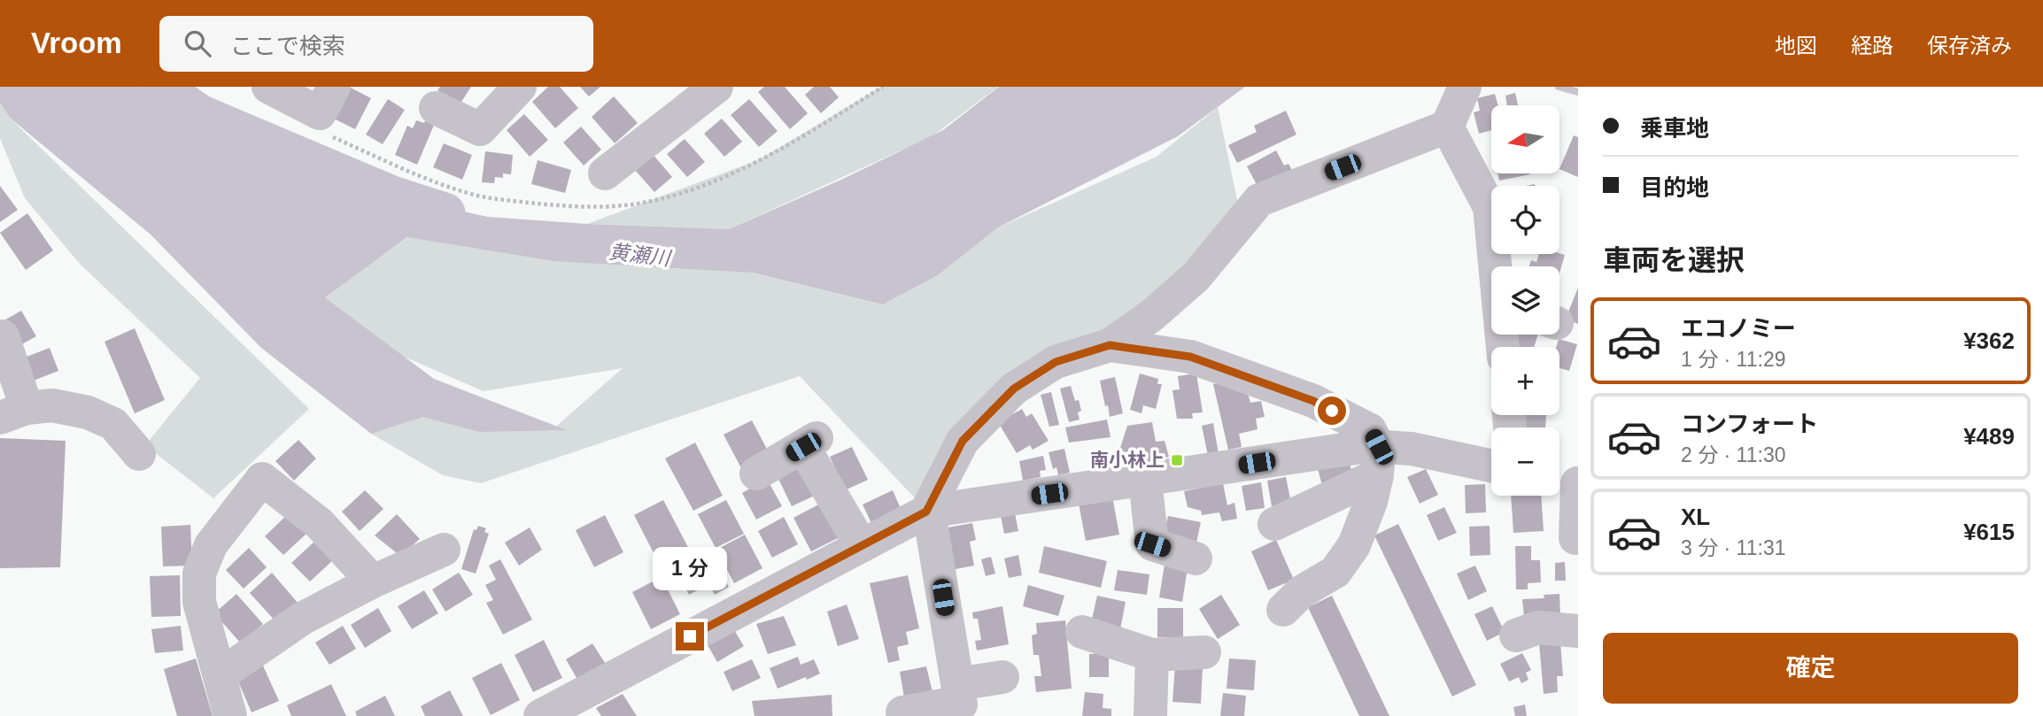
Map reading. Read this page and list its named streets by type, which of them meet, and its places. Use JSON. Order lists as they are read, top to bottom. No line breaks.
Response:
{"water":["黄瀬川"],"places":{"transit":["南小林上"]},"north":"left","page":{"header":"Vroom","search":"ここで検索","nav":["地図","経路","保存済み"],"banner":["乗車地","目的地"],"map_buttons":["+","−"],"heading":"車両を選択","list":[{"name":"エコノミー","note":"1 分 · 11:29","value":"¥362"},{"name":"コンフォート","note":"2 分 · 11:30","value":"¥489"},{"name":"XL","note":"3 分 · 11:31","value":"¥615"}],"bubble":"1 分","buttons":"確定"}}
